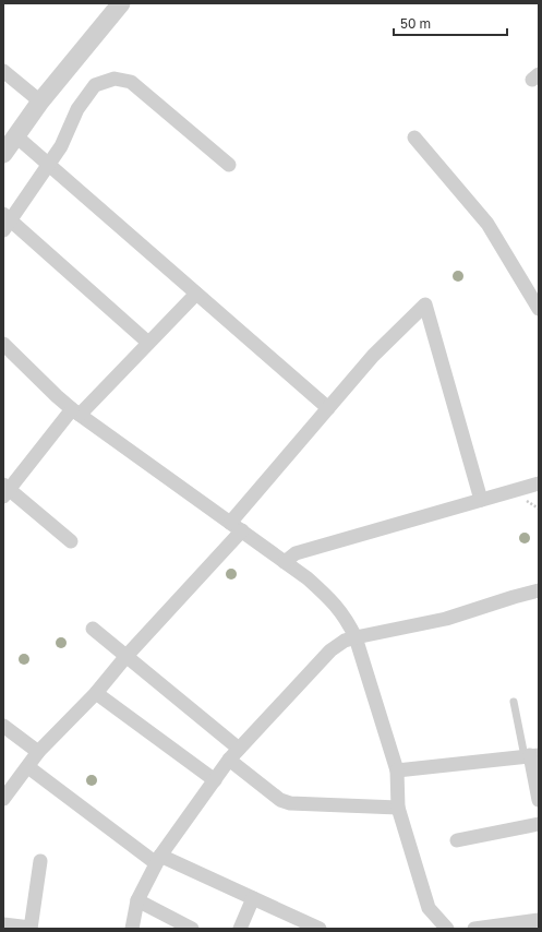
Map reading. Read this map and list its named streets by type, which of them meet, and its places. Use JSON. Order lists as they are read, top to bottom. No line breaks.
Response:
{"scale_bar":"50 m"}
